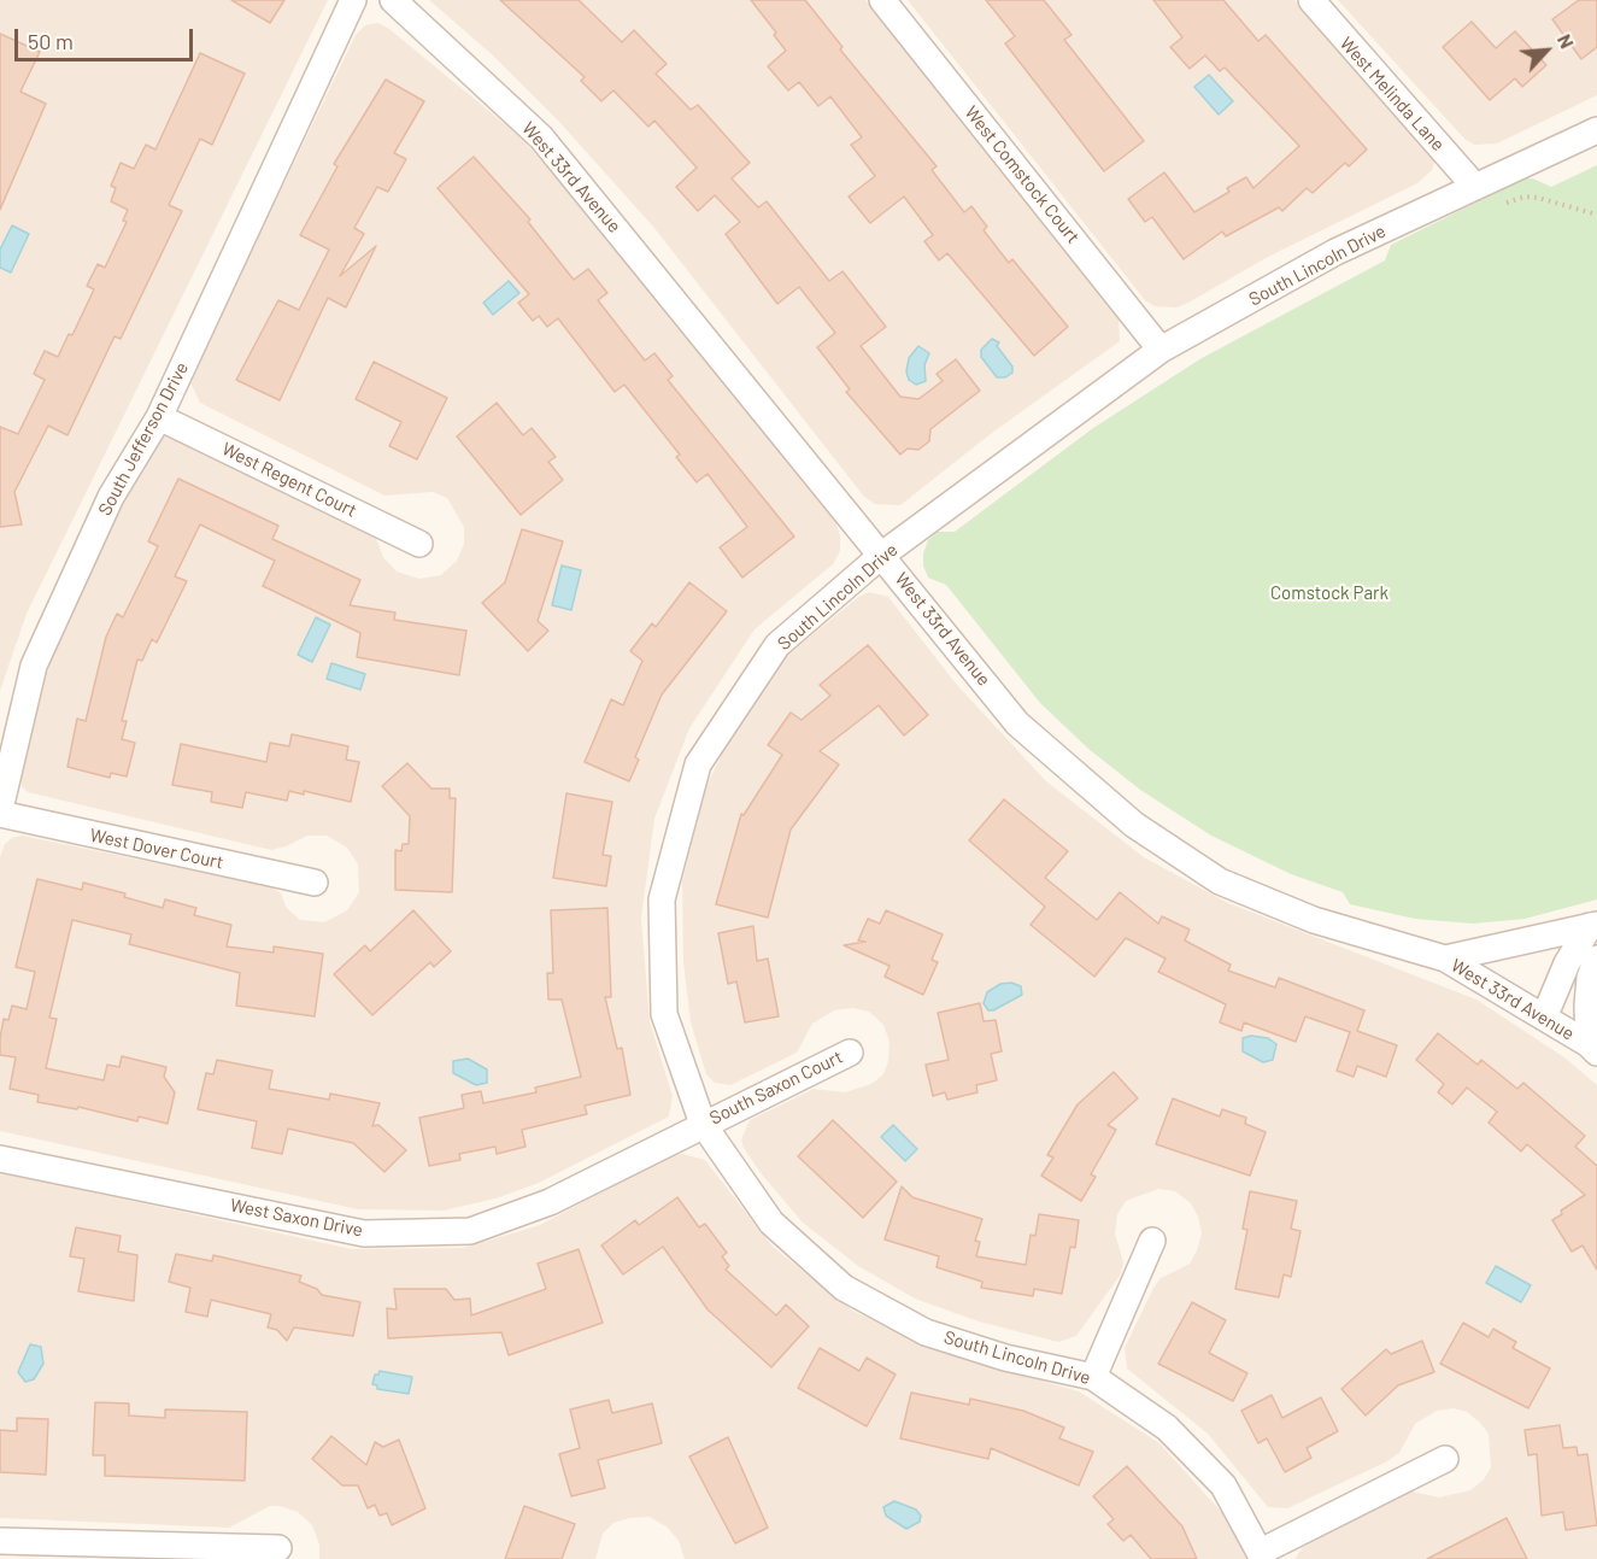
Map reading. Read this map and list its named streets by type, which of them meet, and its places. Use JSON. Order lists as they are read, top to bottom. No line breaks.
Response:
{"streets":{"street":["West Melinda Lane","West Comstock Court","West 33rd Avenue","South Lincoln Drive","South Jefferson Drive","West Regent Court","West Dover Court","South Saxon Court","West Saxon Drive"]},"crossings":[["West Melinda Lane","South Lincoln Drive"],["West Comstock Court","South Lincoln Drive"],["West 33rd Avenue","South Lincoln Drive"],["South Lincoln Drive","South Saxon Court"],["South Lincoln Drive","West Saxon Drive"],["South Jefferson Drive","West Regent Court"],["South Jefferson Drive","West Dover Court"],["South Saxon Court","West Saxon Drive"]],"parks":["Comstock Park"],"scale_bar":"50 m","north":"top right"}
